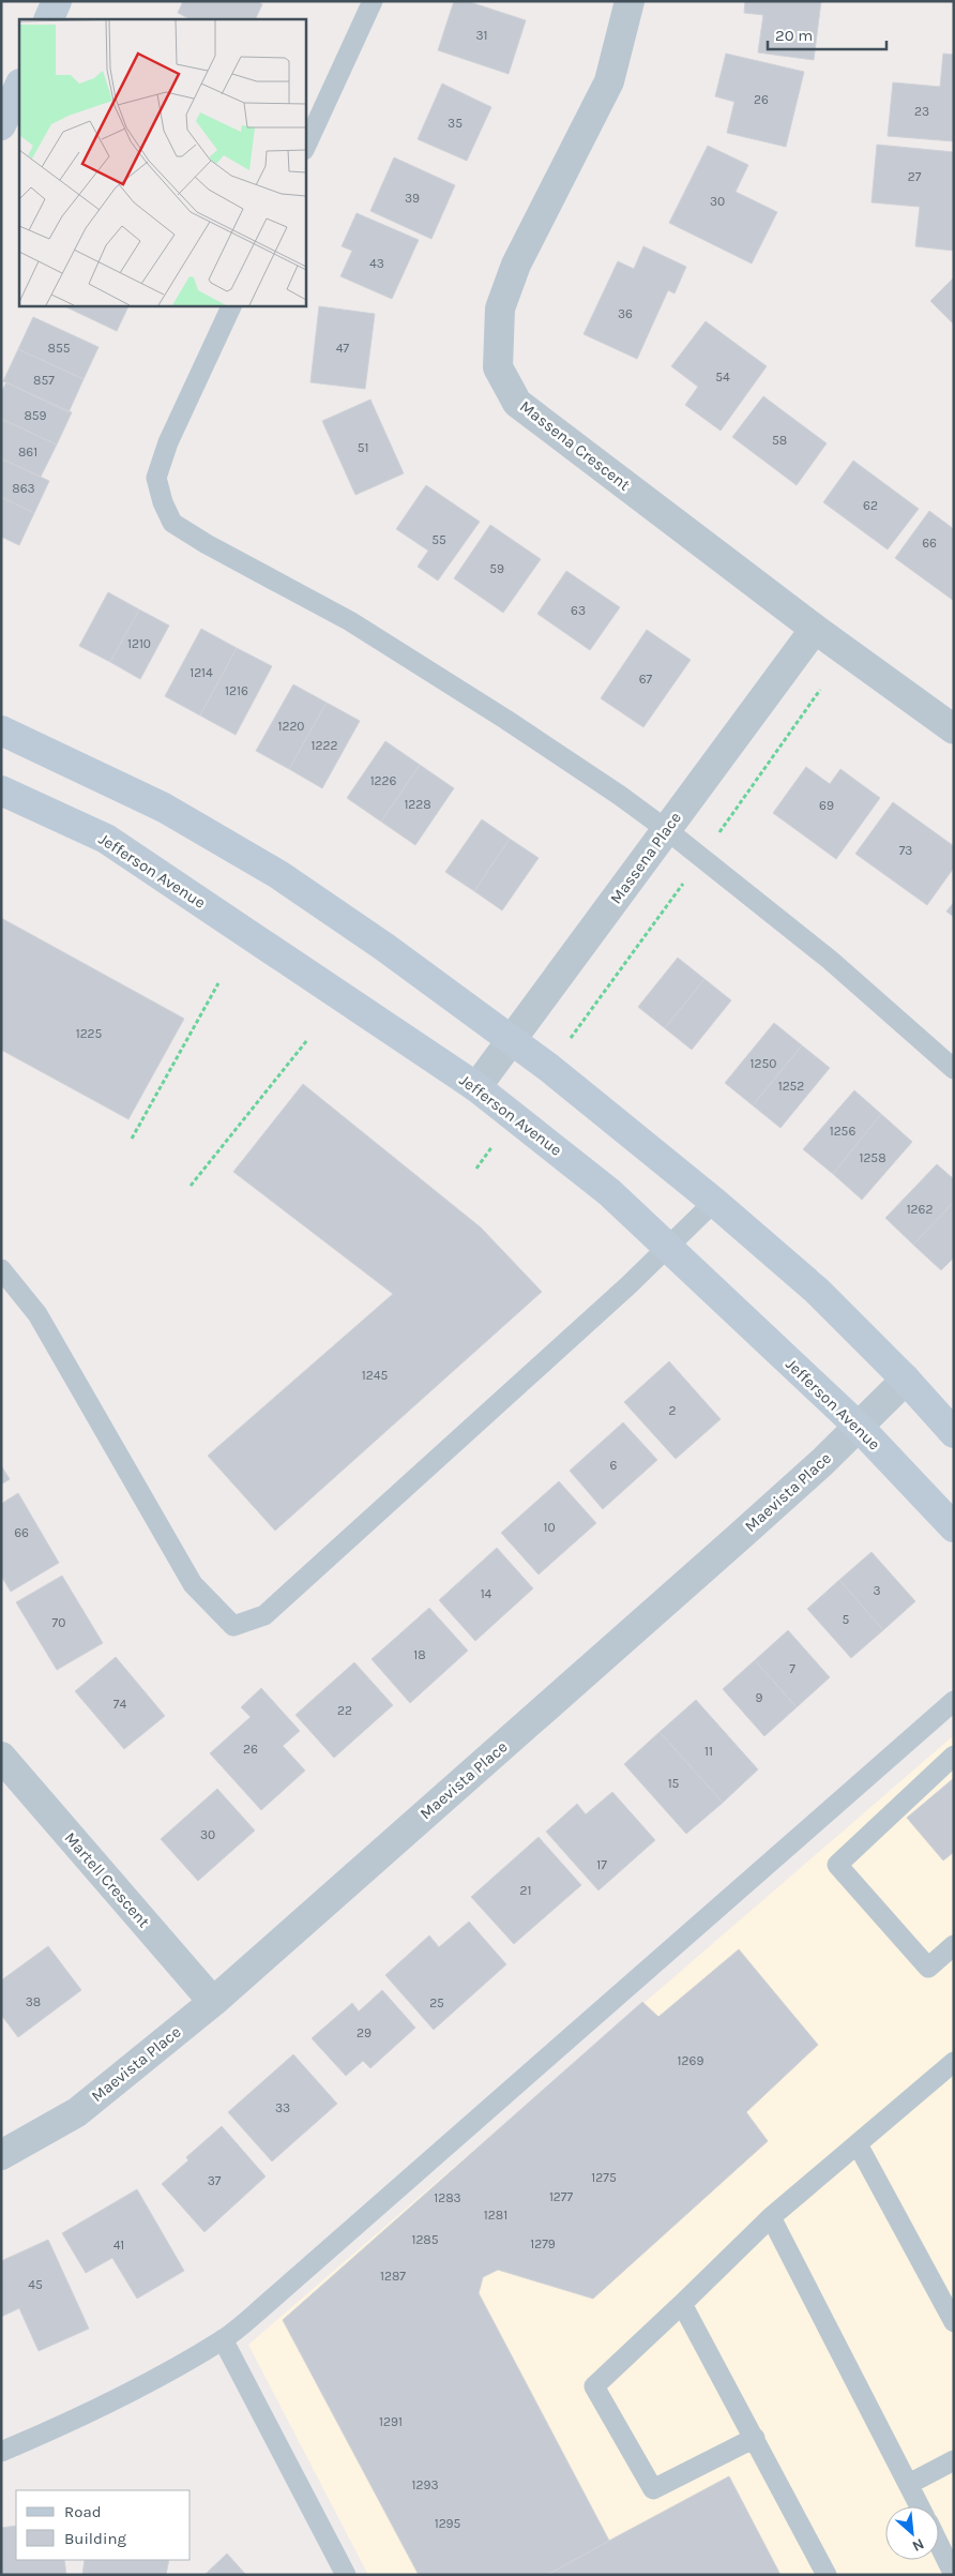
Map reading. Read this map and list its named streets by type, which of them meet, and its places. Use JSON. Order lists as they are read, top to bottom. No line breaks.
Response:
{"streets":{"street":["Massena Crescent","Massena Place","Jefferson Avenue","Maevista Place","Martell Crescent"]},"crossings":[["Massena Crescent","Massena Place"],["Massena Place","Jefferson Avenue"],["Jefferson Avenue","Maevista Place"],["Maevista Place","Martell Crescent"]],"house_numbers":["31","26","23","35","27","39","30","43","36","855","47","54","857","859","58","51","861","863","62","55","66","59","63","1210","1214","67","1216","1220","1222","1226","1228","69","73","1225","1250","1252","1256","1258","1262","1245","2","6","10","66","3","14","5","70","18","7","9","74","22","26","11","15","30","17","21","38","25","29","1269","33","1275","37","1277","1283","1281","1285","1279","41","1287","45","1291","1293","1295"],"legend":["Road","Building"],"scale_bar":"20 m","north":"bottom right"}
